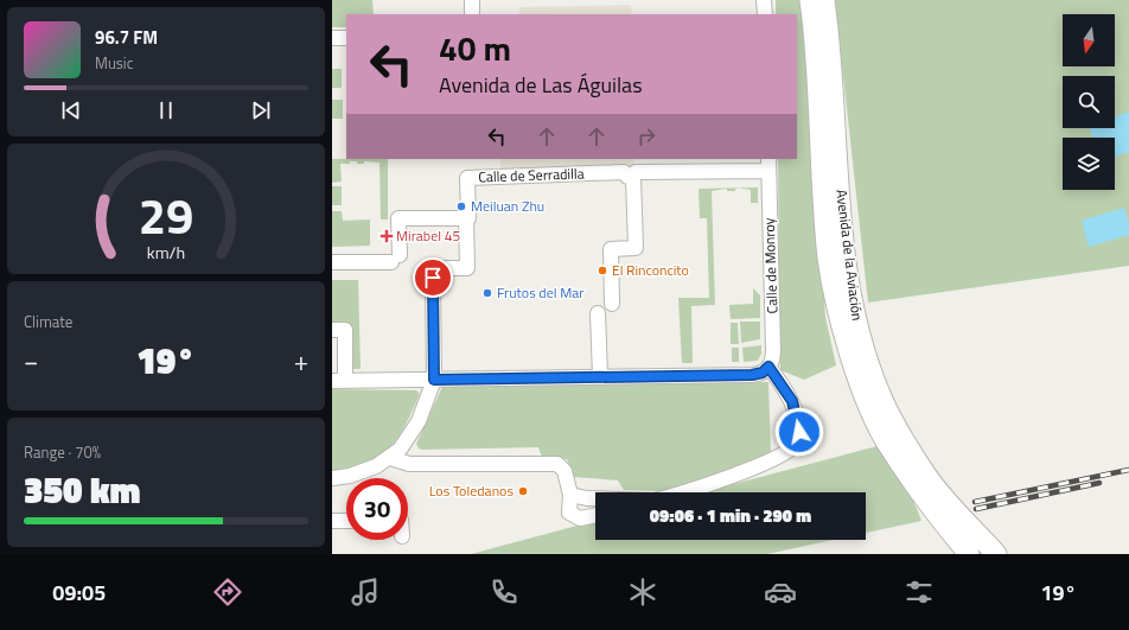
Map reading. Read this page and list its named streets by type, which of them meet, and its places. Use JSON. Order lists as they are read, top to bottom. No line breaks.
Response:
{"streets":{"main road":["Avenida de la Aviación"],"street":["Calle de Serradilla","Calle de Monroy"]},"crossings":[["Calle de Serradilla","Calle de Monroy"]],"places":{"other":["Meiluan Zhu","El Rinconcito","Frutos del Mar","Los Toledanos"],"health":["Mirabel 45"]},"north":"bottom","page":{"turn":["40 m","Avenida de Las Águilas"],"song":["96.7 FM","Music"],"tile":["Climate",["Range · 70%","350 km"]],"heat":["−","19°","+"],"limit":"30","trip":"09:06 · 1 min · 290 m","tabs":["09:05","19°"],"gauge":["29","km/h"]}}
